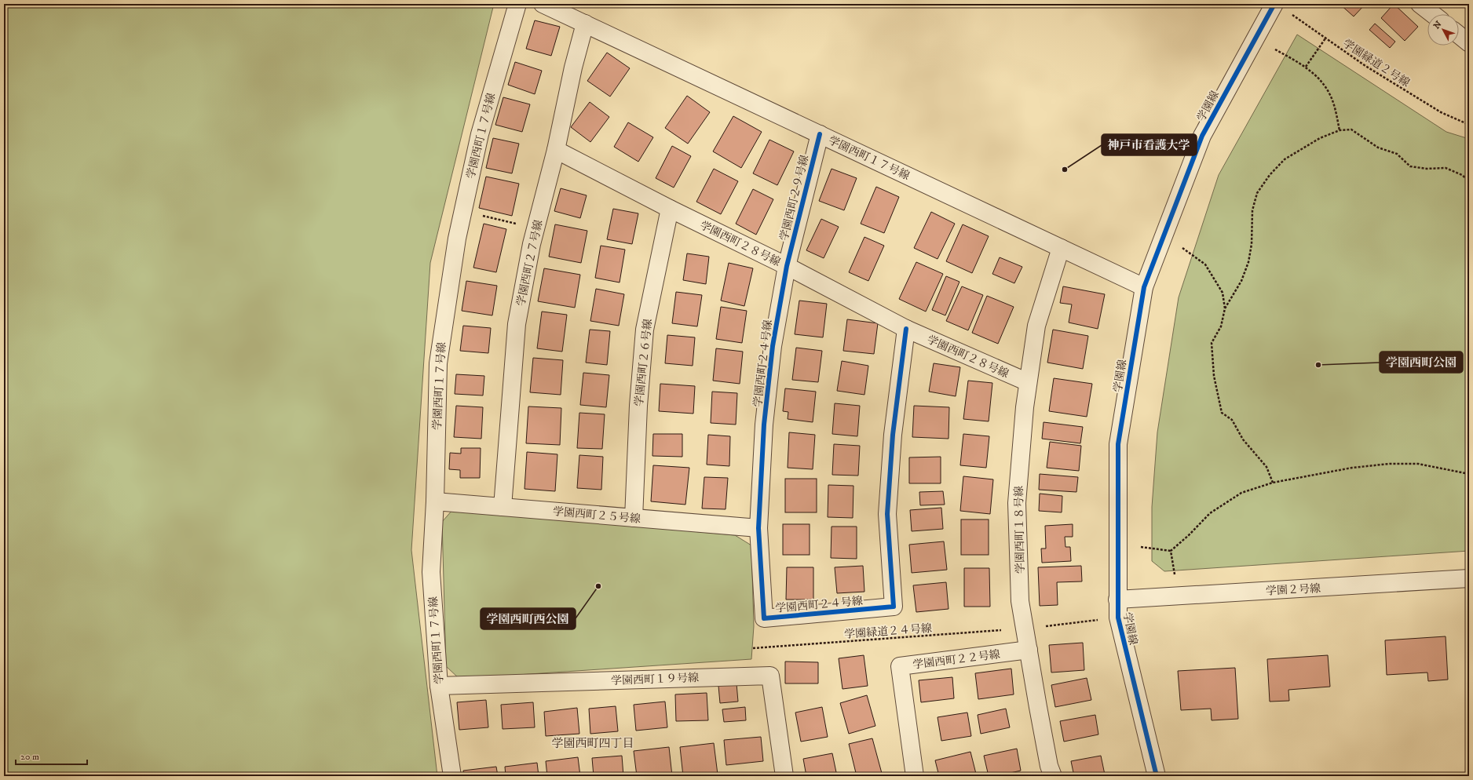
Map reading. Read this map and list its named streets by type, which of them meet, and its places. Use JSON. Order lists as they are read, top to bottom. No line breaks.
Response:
{"streets":{"street":["学園線","学園西町１７号線","学園西町２９号線","学園西町２８号線","学園西町２７号線","学園西町２６号線","学園西町２４号線","学園西町２５号線","学園西町１８号線","学園２号線","学園西町２２号線","学園西町１９号線"],"path":["学園緑道２号線","学園緑道２４号線"]},"crossings":[["学園線","学園西町１７号線"],["学園線","学園２号線"],["学園線","学園緑道２４号線"],["学園西町１７号線","学園西町２９号線"],["学園西町１７号線","学園西町２７号線"],["学園西町１７号線","学園西町２５号線"],["学園西町１７号線","学園西町１８号線"],["学園西町１７号線","学園西町１９号線"],["学園西町２９号線","学園西町２８号線"],["学園西町２９号線","学園西町２４号線"],["学園西町２８号線","学園西町２７号線"],["学園西町２８号線","学園西町２６号線"],["学園西町２８号線","学園西町２４号線"],["学園西町２８号線","学園西町１８号線"],["学園西町２７号線","学園西町２５号線"],["学園西町２６号線","学園西町２５号線"],["学園西町２４号線","学園西町２５号線"],["学園西町１８号線","学園緑道２４号線"],["学園西町１８号線","学園西町２２号線"]],"districts":["学園西町四丁目"],"places":["神戸市看護大学","学園西町公園","学園西町西公園"],"scale_bar":"20 m","north":"top left"}
